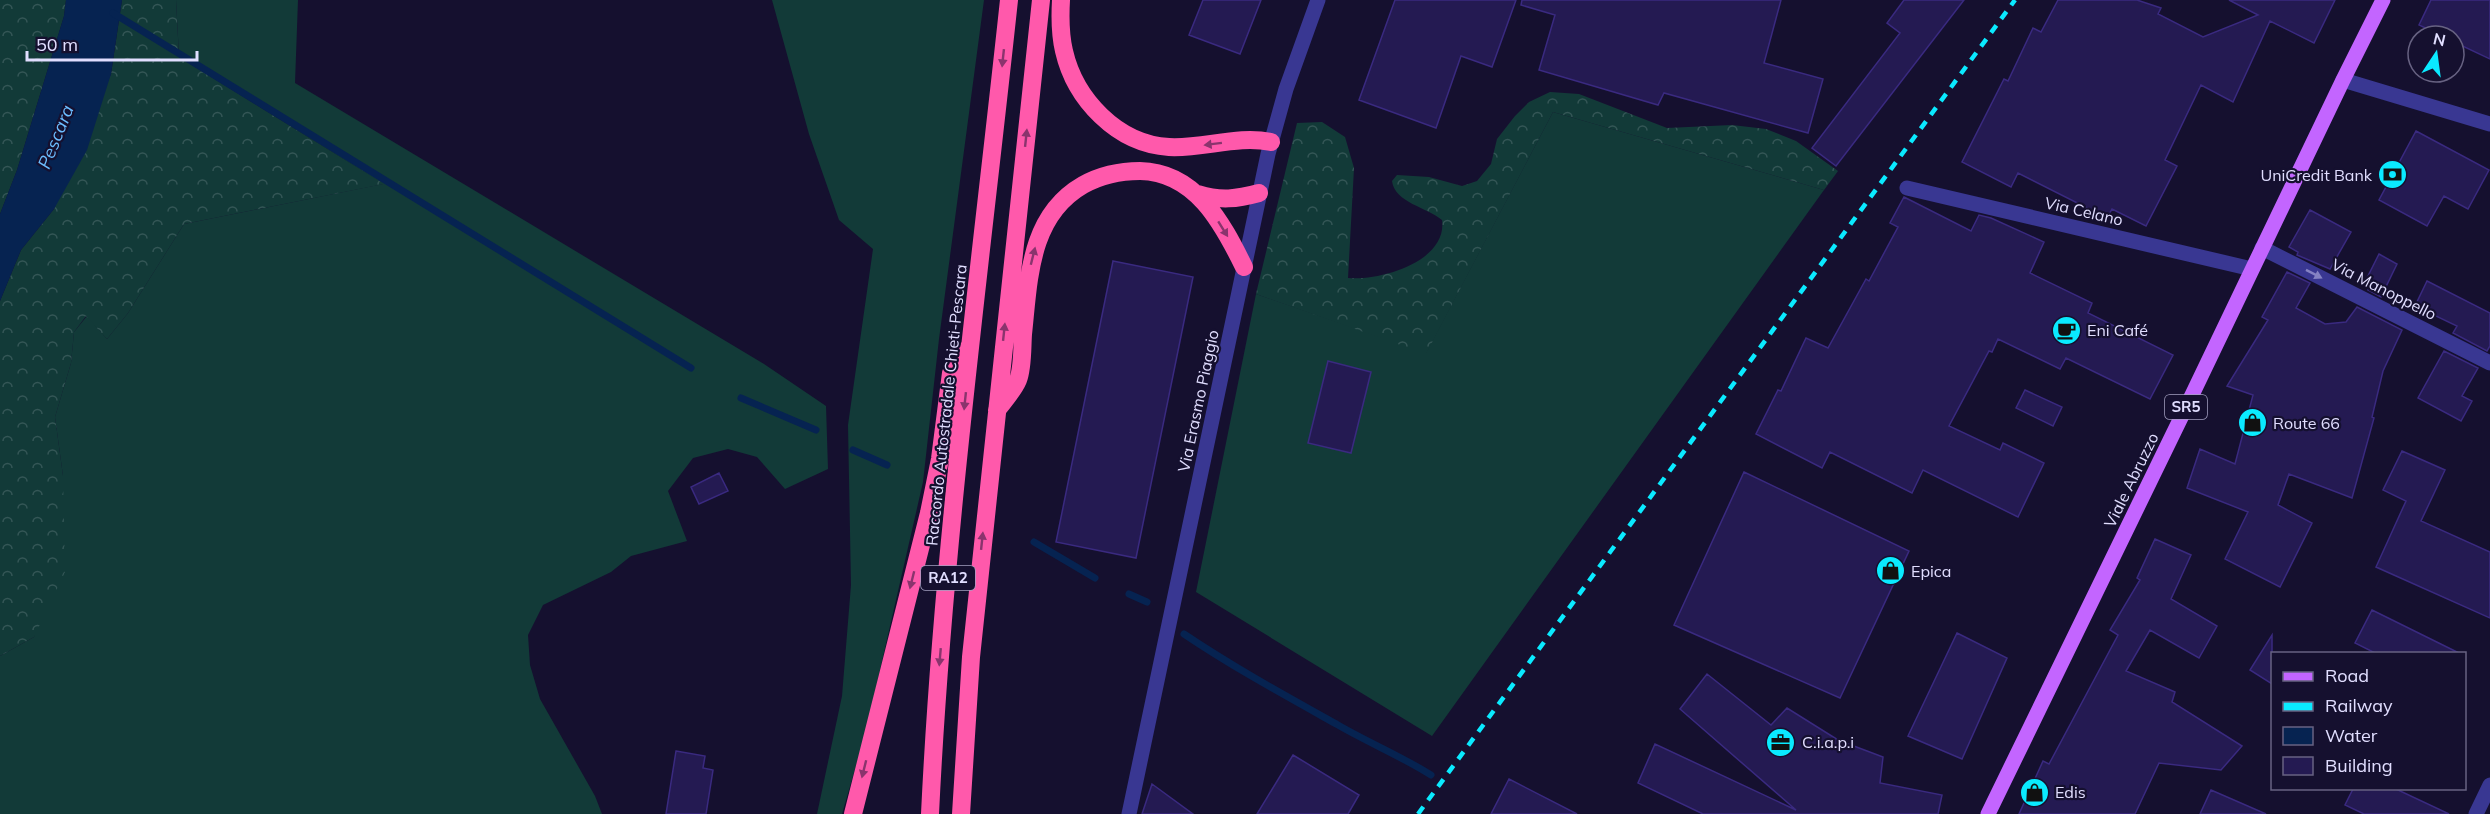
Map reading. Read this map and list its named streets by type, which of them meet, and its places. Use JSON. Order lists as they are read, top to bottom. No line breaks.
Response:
{"streets":{"highway":["Raccordo Autostradale Chieti-Pescara","RA12"],"main road":["SR5","Viale Abruzzo"],"street":["Via Celano","Via Manoppello","Via Erasmo Piaggio"]},"crossings":[["Via Celano","Viale Abruzzo"],["Via Manoppello","Viale Abruzzo"]],"one_way":["Via Manoppello"],"water":["Pescara"],"places":{"bank":["UniCredit Bank"],"cafe":["Eni Café"],"shop":["Route 66","Epica","Edis"],"office":["C.i.a.p.i"]},"legend":["Road","Railway","Water","Building"],"scale_bar":"50 m","north":"top"}
